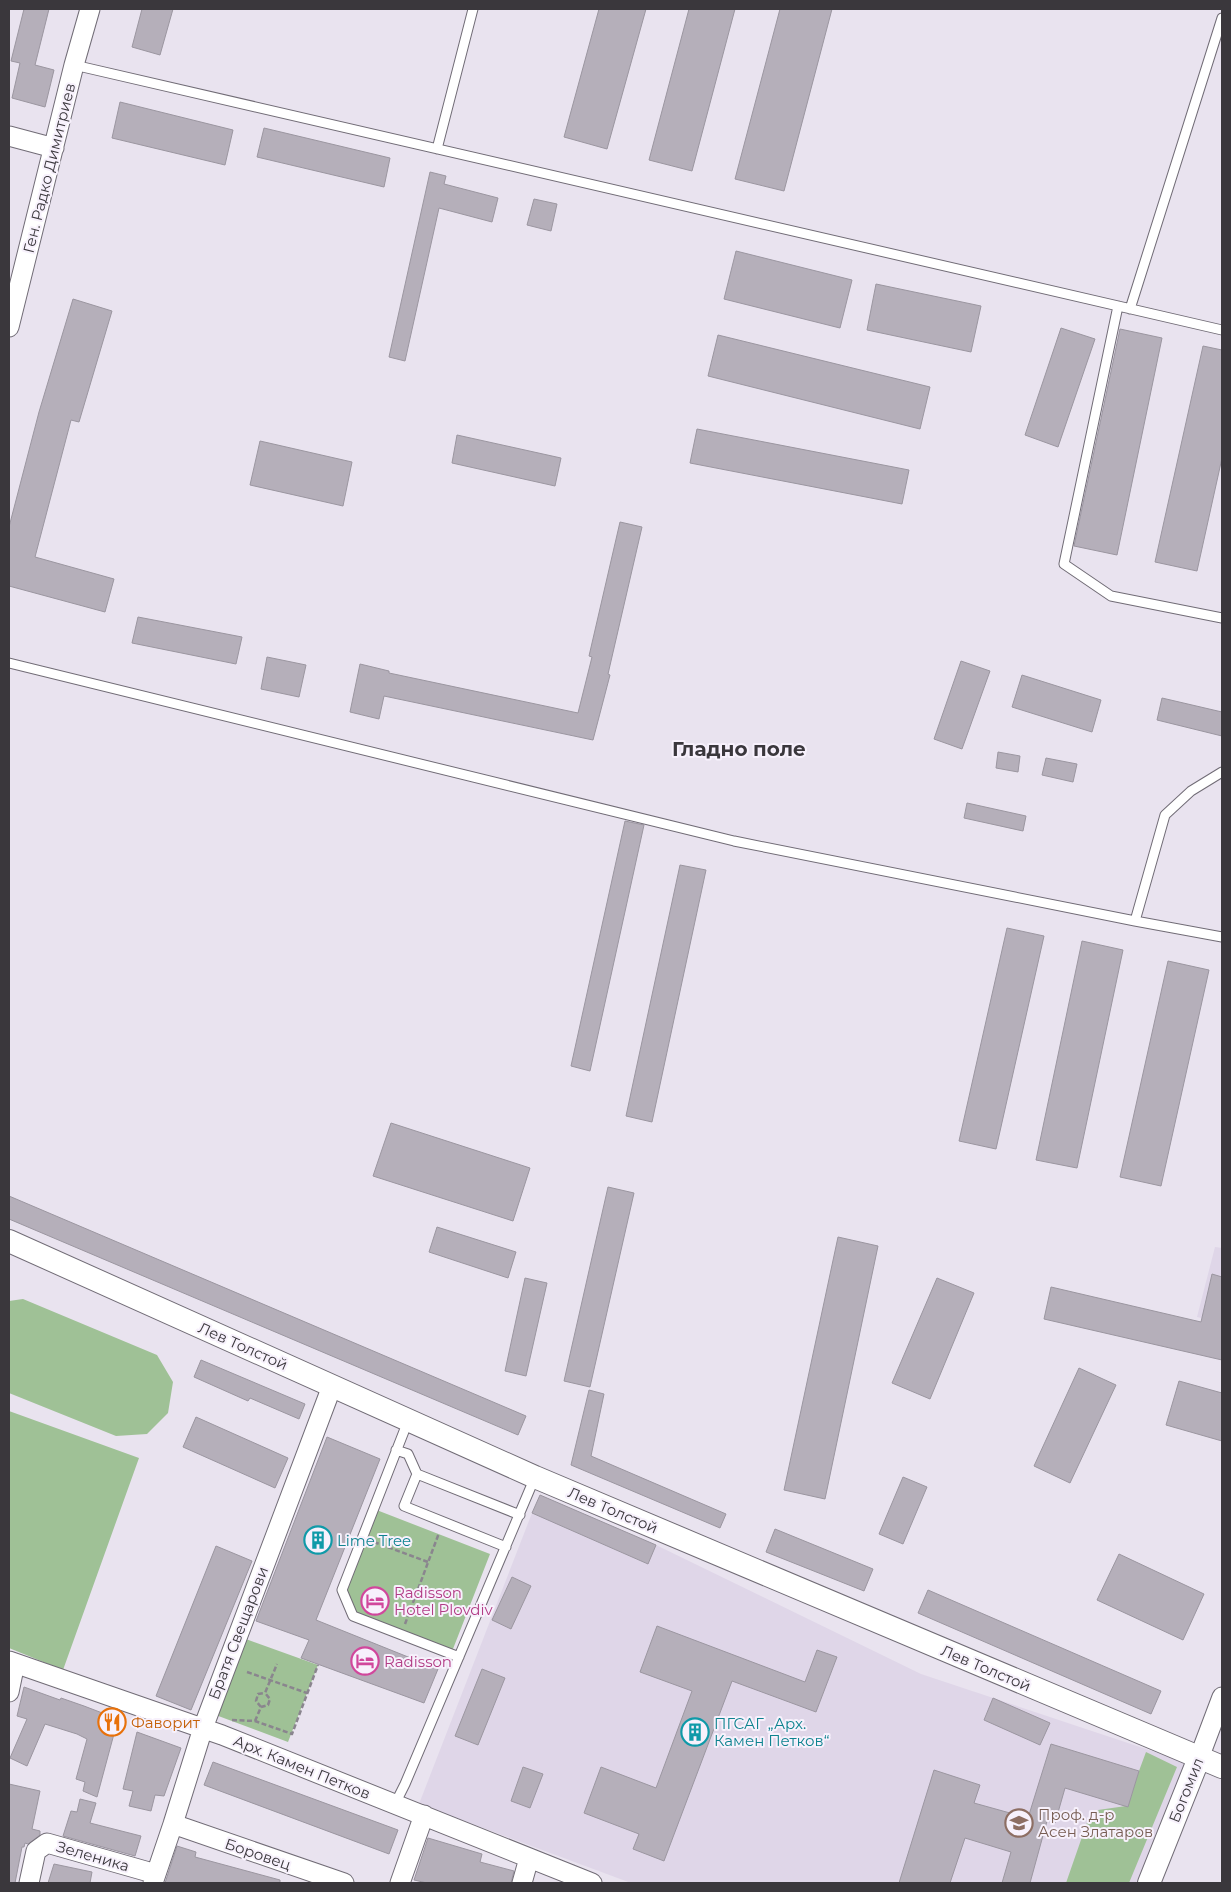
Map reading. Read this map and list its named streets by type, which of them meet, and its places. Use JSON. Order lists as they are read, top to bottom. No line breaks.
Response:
{"streets":{"street":["Ген. Радко Димитриев","Лев Толстой","Братя Свещарови","Арх. Камен Петков","Богомил","Боровец","Зеленика"]},"crossings":[["Лев Толстой","Братя Свещарови"],["Лев Толстой","Богомил"],["Братя Свещарови","Арх. Камен Петков"],["Братя Свещарови","Боровец"],["Братя Свещарови","Зеленика"]],"districts":["Гладно поле"],"places":{"building":["Lime Tree","ПГСАГ „Арх. Камен Петков“"],"hotel":["Radisson Hotel Plovdiv","Radisson"],"restaurant":["Фаворит"],"school or university":["Проф. д-р Асен Златаров"]}}
